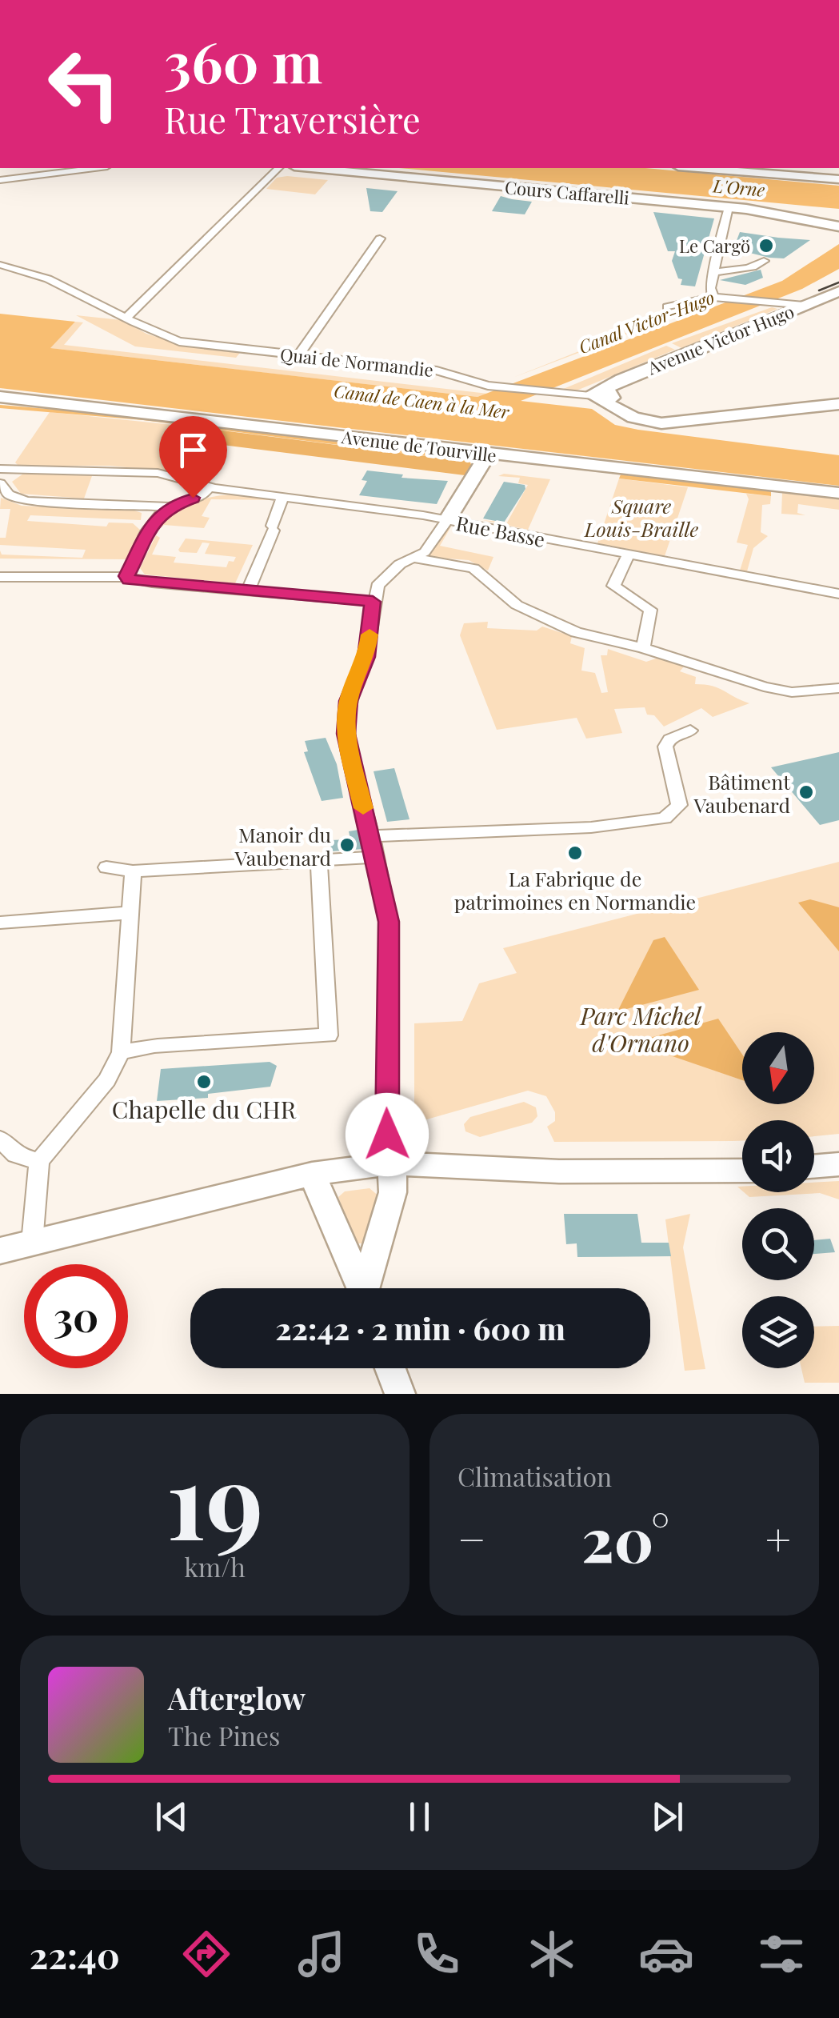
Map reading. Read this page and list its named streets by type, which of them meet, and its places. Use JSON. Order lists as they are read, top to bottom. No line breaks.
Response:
{"streets":{"street":["Cours Caffarelli","Avenue Victor Hugo","Quai de Normandie","Avenue de Tourville","Rue Basse"]},"crossings":[["Avenue Victor Hugo","Quai de Normandie"]],"water":["L'Orne","Canal Victor-Hugo","Canal de Caen à la Mer"],"parks":["Square Louis-Braille","Parc Michel d'Ornano"],"places":["Le Cargö","Bâtiment Vaubenard","Manoir du Vaubenard","La Fabrique de patrimoines en Normandie","Chapelle du CHR"],"north":"bottom","page":{"turn":["360 m","Rue Traversière"],"limit":"30","trip":"22:42 · 2 min · 600 m","tile":[["19","km/h"],"Climatisation"],"heat":["−","20°","+"],"song":["Afterglow","The Pines"],"tabs":"22:40"}}
